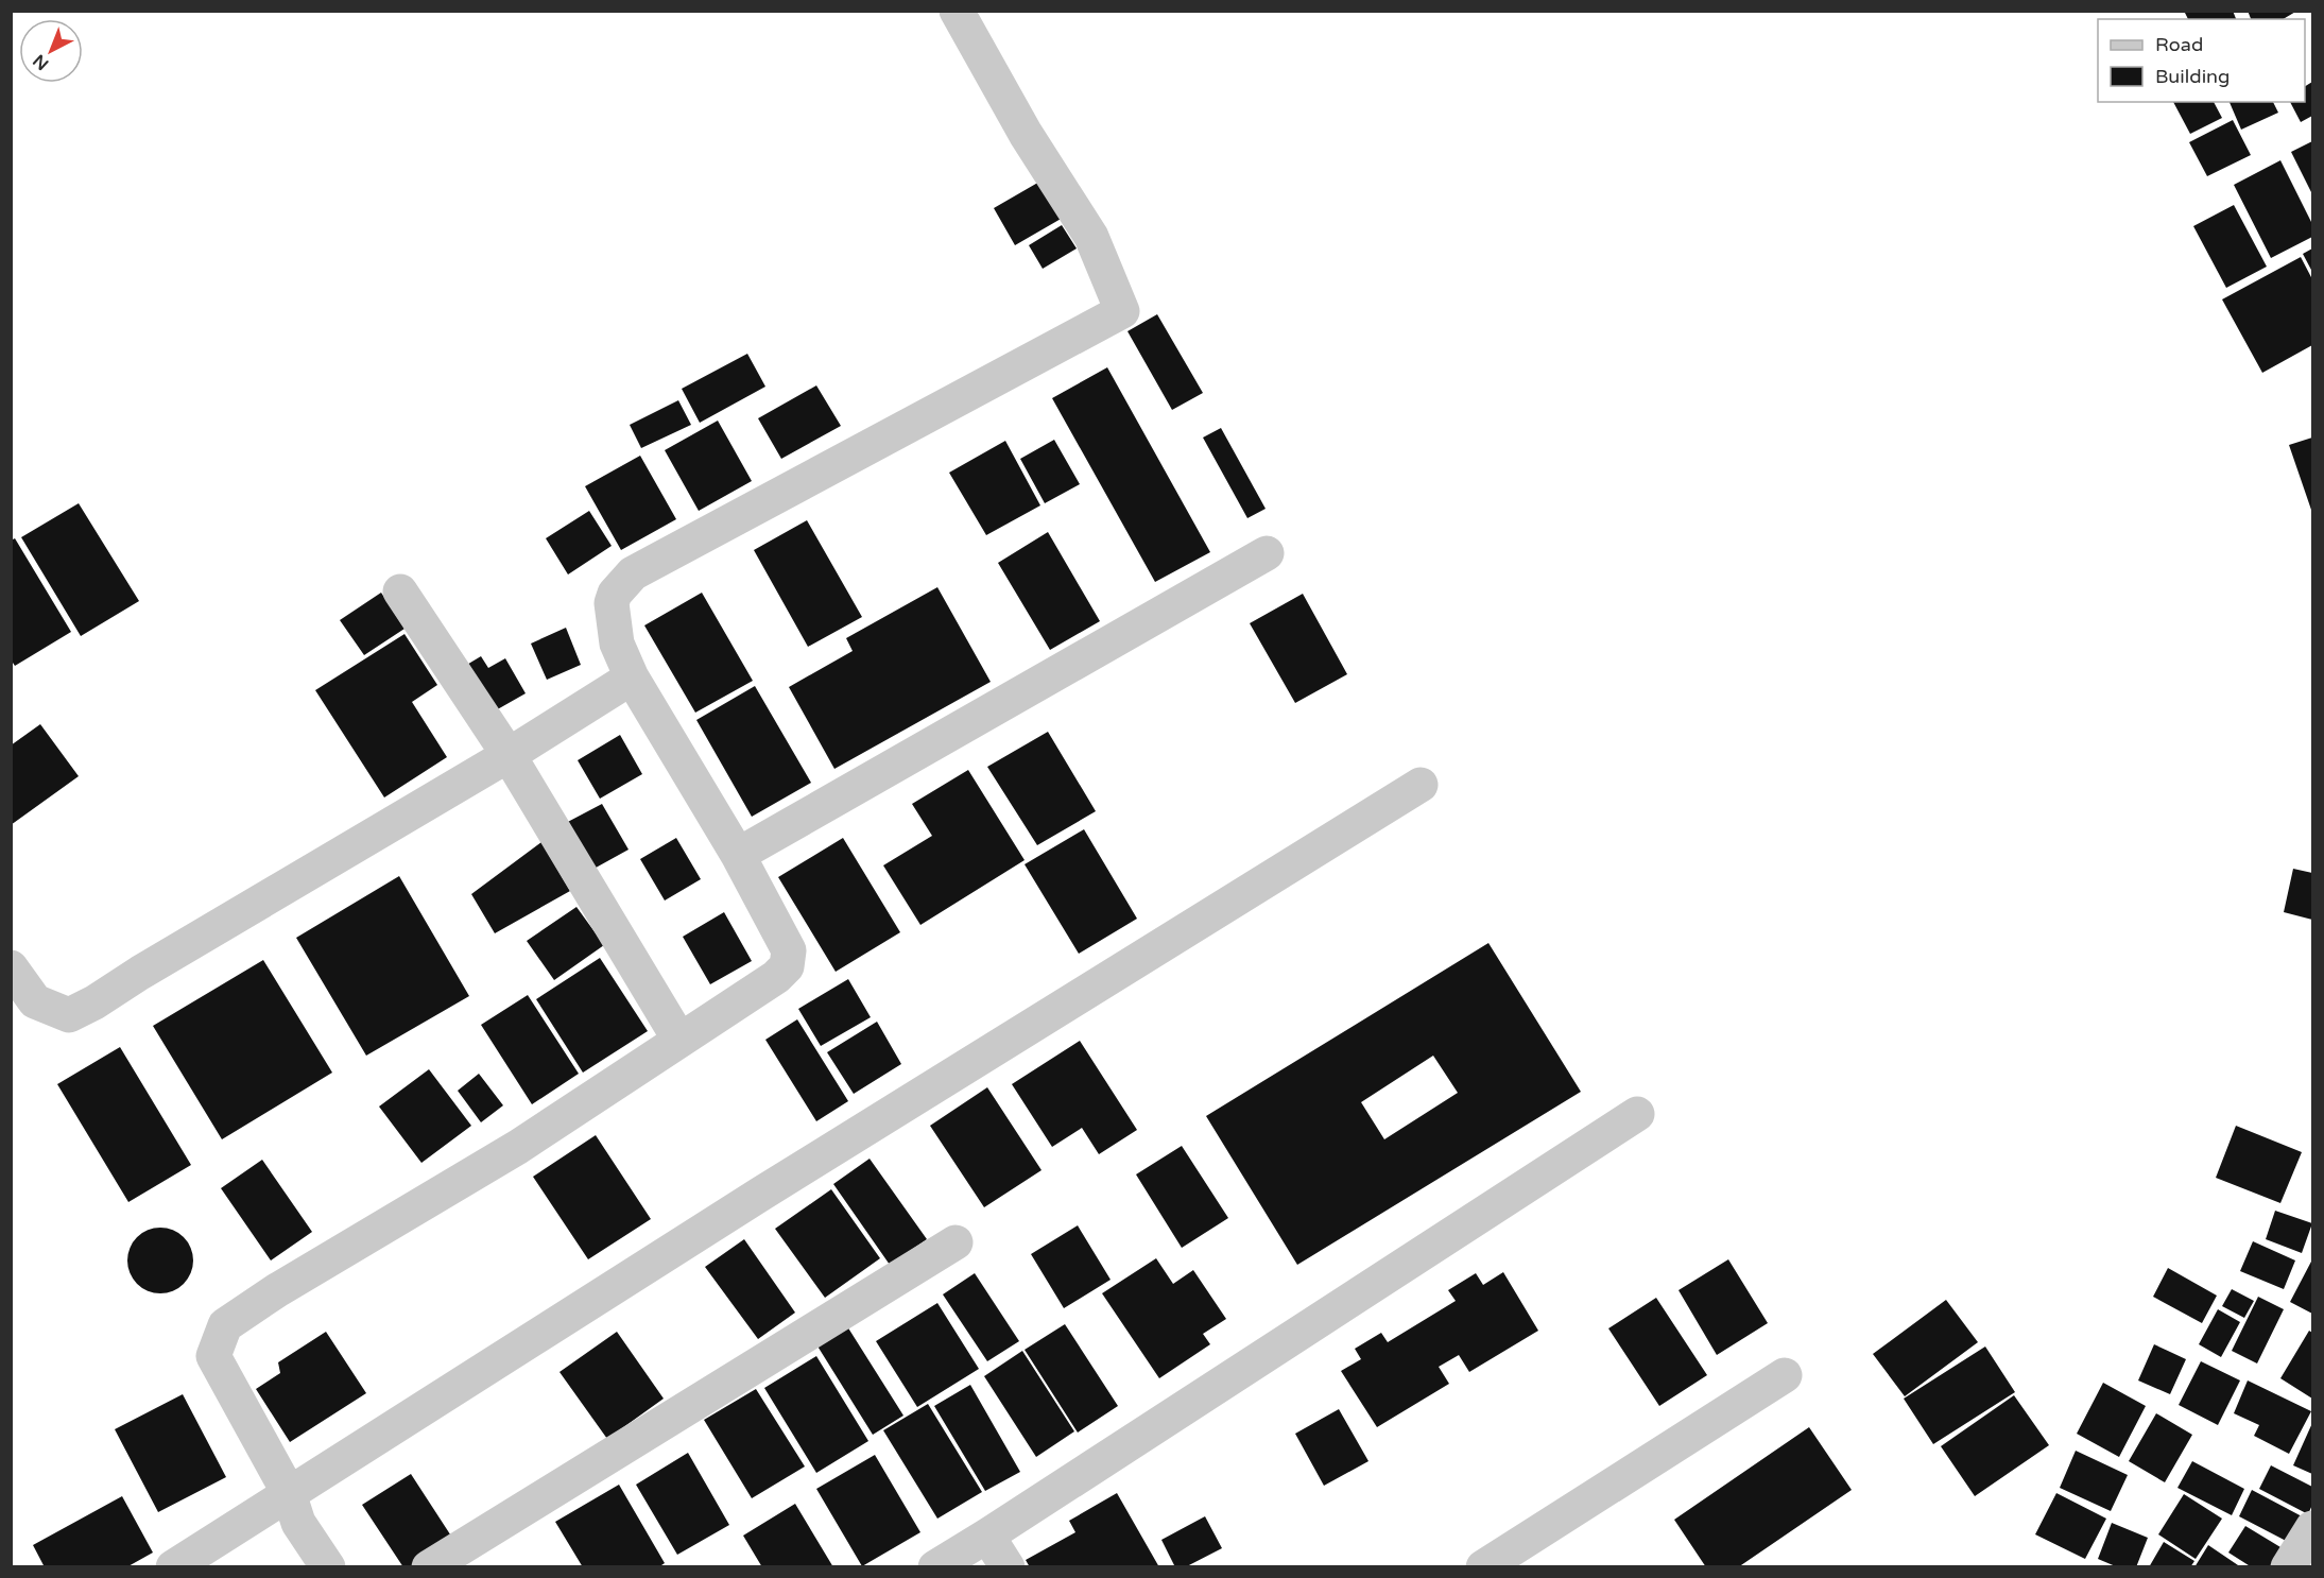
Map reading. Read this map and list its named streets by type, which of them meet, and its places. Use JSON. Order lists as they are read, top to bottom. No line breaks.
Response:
{"legend":["Road","Building"],"north":"bottom left"}
